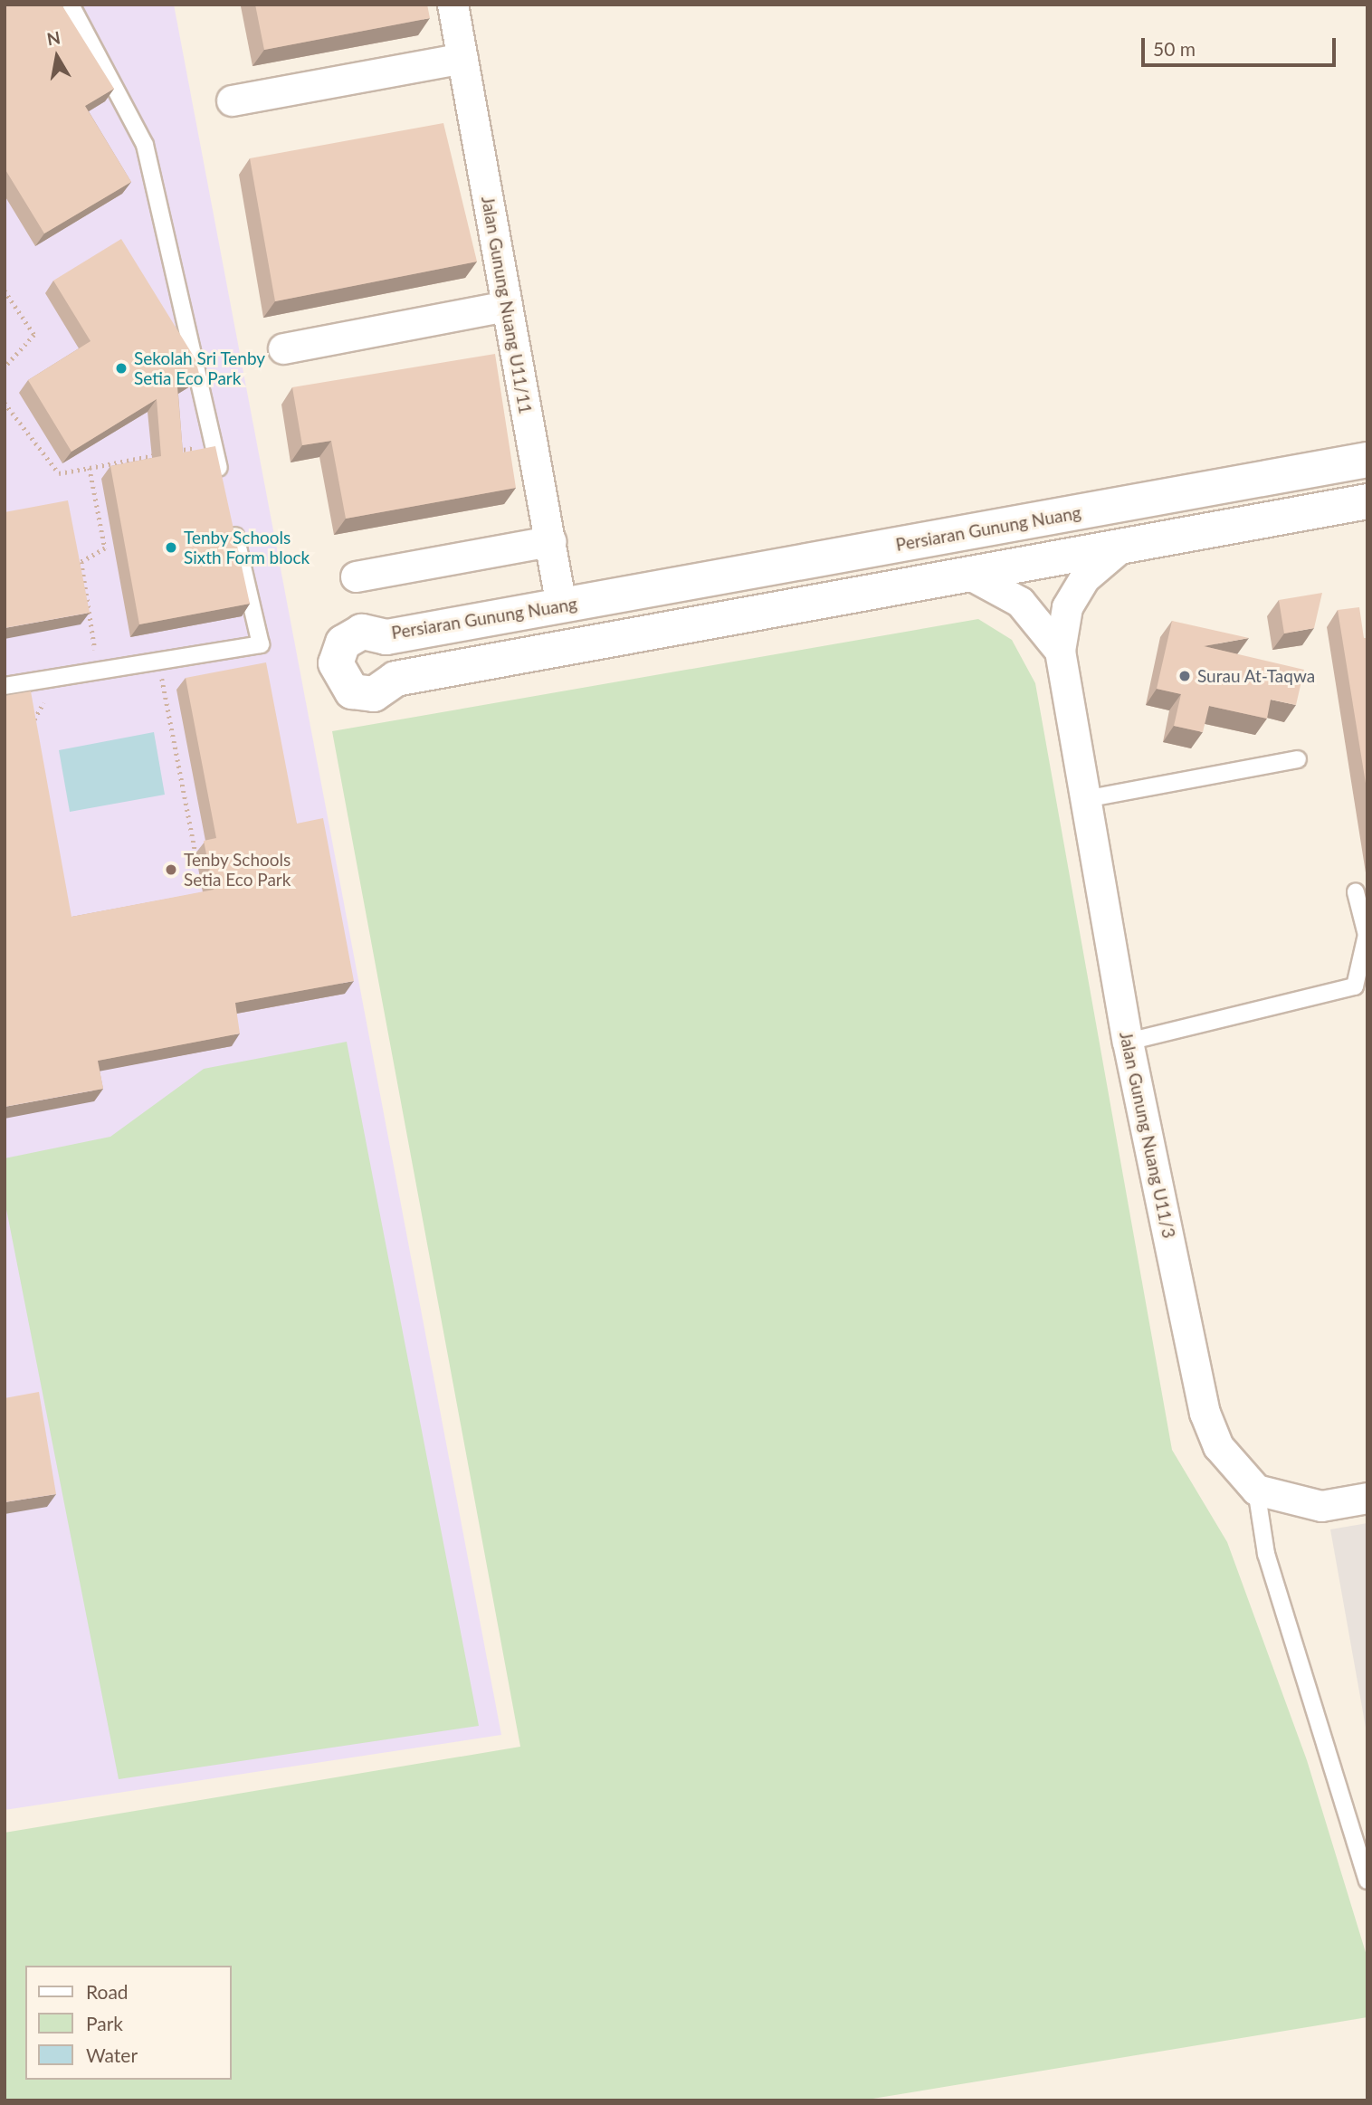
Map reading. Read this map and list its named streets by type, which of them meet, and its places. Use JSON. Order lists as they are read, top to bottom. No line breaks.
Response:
{"streets":{"street":["Jalan Gunung Nuang U11/11","Persiaran Gunung Nuang","Jalan Gunung Nuang U11/3"]},"crossings":[["Jalan Gunung Nuang U11/11","Persiaran Gunung Nuang"],["Persiaran Gunung Nuang","Jalan Gunung Nuang U11/3"]],"places":["Sekolah Sri Tenby Setia Eco Park","Tenby Schools Sixth Form block","Surau At-Taqwa","Tenby Schools Setia Eco Park"],"legend":["Road","Park","Water"],"scale_bar":"50 m","north":"top"}
